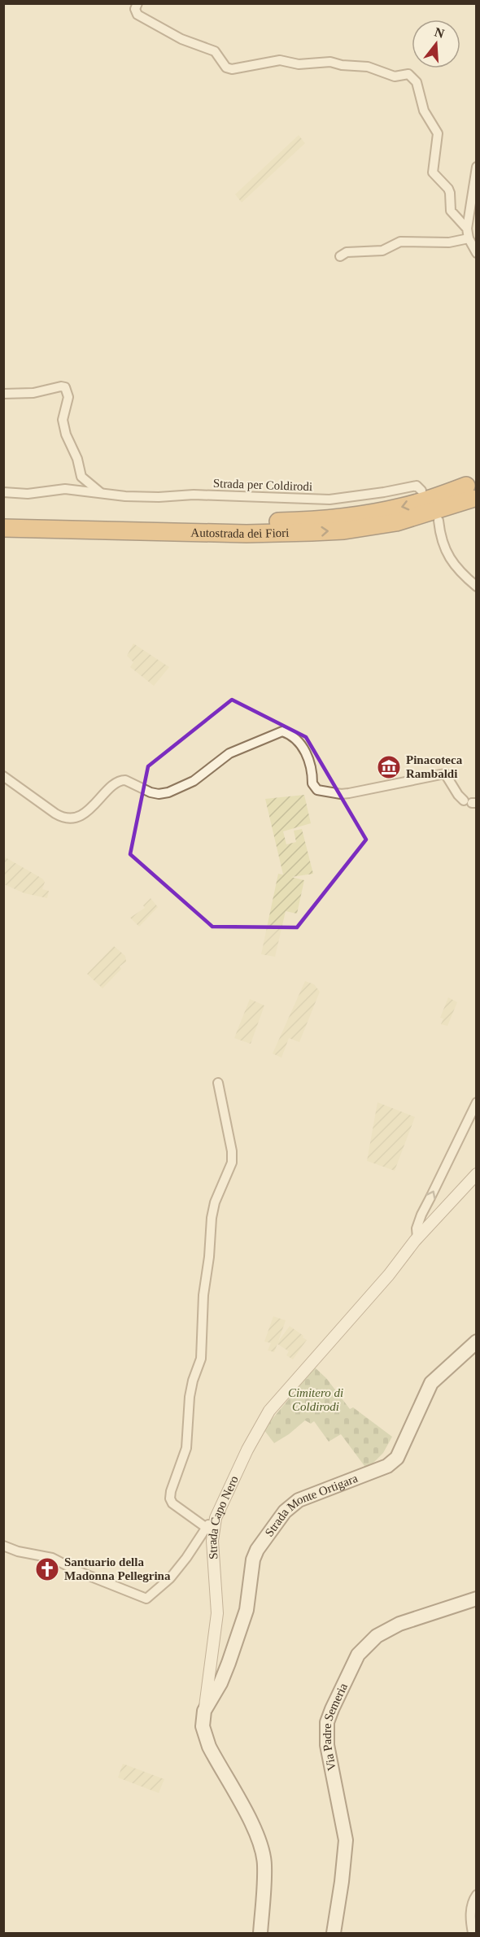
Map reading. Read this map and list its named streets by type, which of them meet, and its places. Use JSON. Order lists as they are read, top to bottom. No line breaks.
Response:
{"streets":{"highway":["Autostrada dei Fiori"],"main road":["Strada Monte Ortigara","Strada Capo Nero","Via Padre Semeria"],"street":["Strada per Coldirodi"]},"crossings":[["Strada Monte Ortigara","Strada Capo Nero"]],"parks":["Cimitero di Coldirodi"],"places":{"museum":["Pinacoteca Rambaldi"],"church":["Santuario della Madonna Pellegrina"]},"north":"top"}
